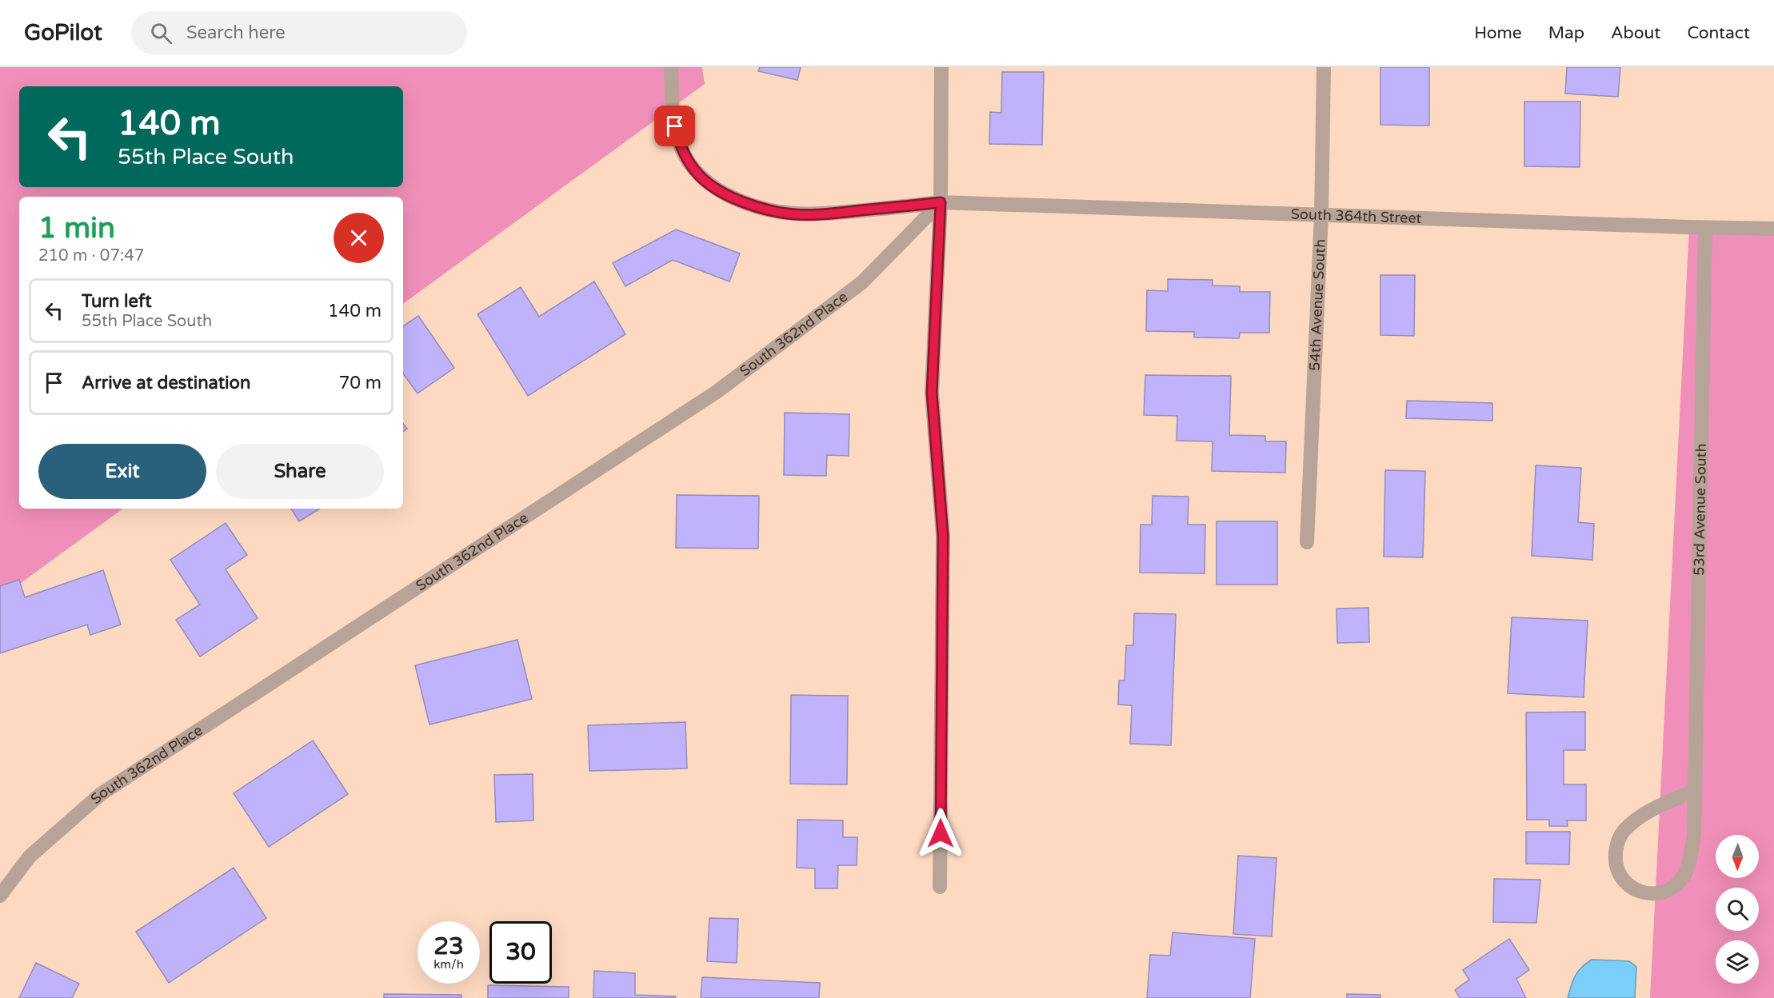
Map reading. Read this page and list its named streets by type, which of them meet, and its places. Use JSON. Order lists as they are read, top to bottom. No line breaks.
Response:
{"streets":{"street":["South 364th Street","54th Avenue South","South 362nd Place","53rd Avenue South"]},"crossings":[["South 364th Street","54th Avenue South"],["South 364th Street","South 362nd Place"],["South 364th Street","53rd Avenue South"]],"north":"bottom","page":{"header":"GoPilot","search":"Search here","nav":["Home","Map","About","Contact"],"turn":["140 m","55th Place South"],"heading":["1 min","210 m · 07:47"],"list":[{"name":"Turn left","note":"55th Place South","value":"140 m"},{"name":"Arrive at destination","value":"70 m"}],"buttons":["Exit","Share"],"speed":"23 km/h","limit":"30"}}
